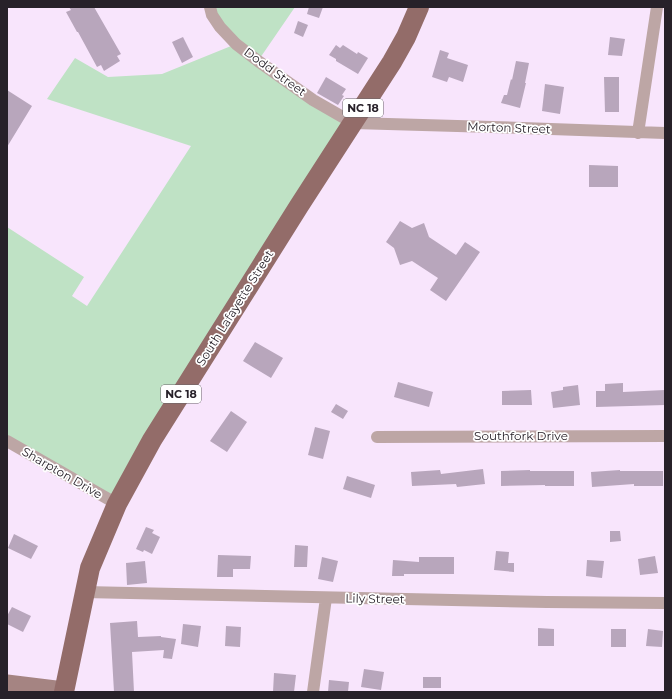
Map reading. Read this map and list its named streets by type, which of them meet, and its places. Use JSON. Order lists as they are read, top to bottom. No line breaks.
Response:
{"streets":{"main road":["NC 18","South Lafayette Street"],"street":["Dodd Street","Morton Street","Southfork Drive","Sharpton Drive","Lily Street"]},"crossings":[["Dodd Street","Morton Street"],["Dodd Street","South Lafayette Street"],["Morton Street","South Lafayette Street"],["South Lafayette Street","Sharpton Drive"],["South Lafayette Street","Lily Street"]]}
